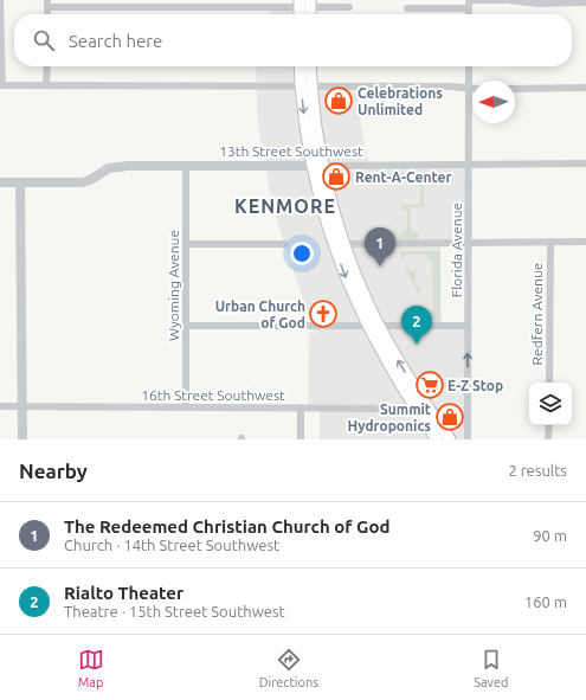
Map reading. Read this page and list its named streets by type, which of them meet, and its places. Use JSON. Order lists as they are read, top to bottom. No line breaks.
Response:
{"streets":{"street":["13th Street Southwest","Florida Avenue","Wyoming Avenue","Redfern Avenue","16th Street Southwest"]},"crossings":[["13th Street Southwest","Florida Avenue"],["13th Street Southwest","Wyoming Avenue"],["Wyoming Avenue","16th Street Southwest"]],"districts":["KENMORE"],"places":{"shop":["Celebrations Unlimited","Rent-A-Center","Summit Hydroponics"],"church":["Urban Church of God"],"supermarket":["E-Z Stop"]},"north":"left","page":{"search":"Search here","pins":["1","2"],"heading":["Nearby","2 results"],"list":[{"mark":"1","name":"The Redeemed Christian Church of God","note":"Church · 14th Street Southwest","value":"90 m"},{"mark":"2","name":"Rialto Theater","note":"Theatre · 15th Street Southwest","value":"160 m"}],"nav":["Map","Directions","Saved"]}}
